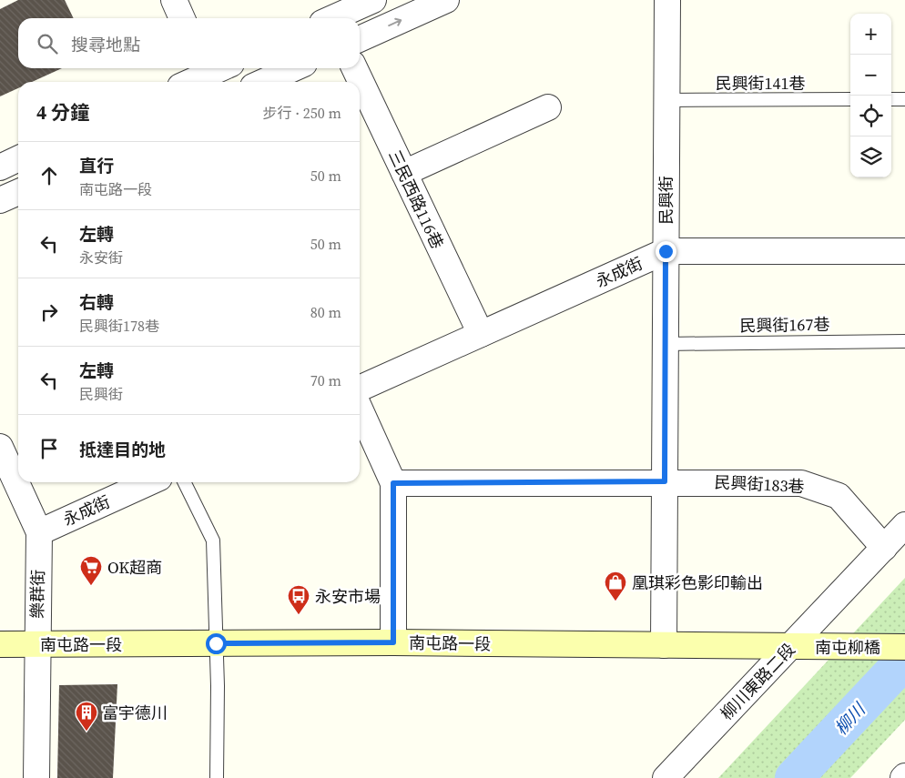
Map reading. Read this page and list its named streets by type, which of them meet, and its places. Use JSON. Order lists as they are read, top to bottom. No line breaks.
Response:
{"streets":{"main road":["南屯路一段","南屯柳橋"],"street":["三民西路116巷","民興街","永成街","民興街183巷","樂群街","柳川東路二段"],"lane":["民興街141巷","民興街167巷"]},"crossings":[["民興街141巷","民興街"],["三民西路116巷","永成街"],["民興街","永成街"],["民興街","民興街167巷"],["民興街","民興街183巷"],["民興街","南屯路一段"],["永成街","樂群街"],["民興街183巷","柳川東路二段"],["樂群街","南屯路一段"],["南屯路一段","南屯柳橋"],["南屯路一段","柳川東路二段"],["南屯柳橋","柳川東路二段"]],"water":["柳川"],"places":{"supermarket":["OK超商"],"shop":["凰琪彩色影印輸出"],"bus stop":["永安市場"],"building":["富宇德川"]},"page":{"map_buttons":["+","−"],"search":"搜尋地點","heading":["4 分鐘","步行 · 250 m"],"list":[["直行","南屯路一段","50 m"],["左轉","永安街","50 m"],["右轉","民興街178巷","80 m"],["左轉","民興街","70 m"],"抵達目的地"]}}
